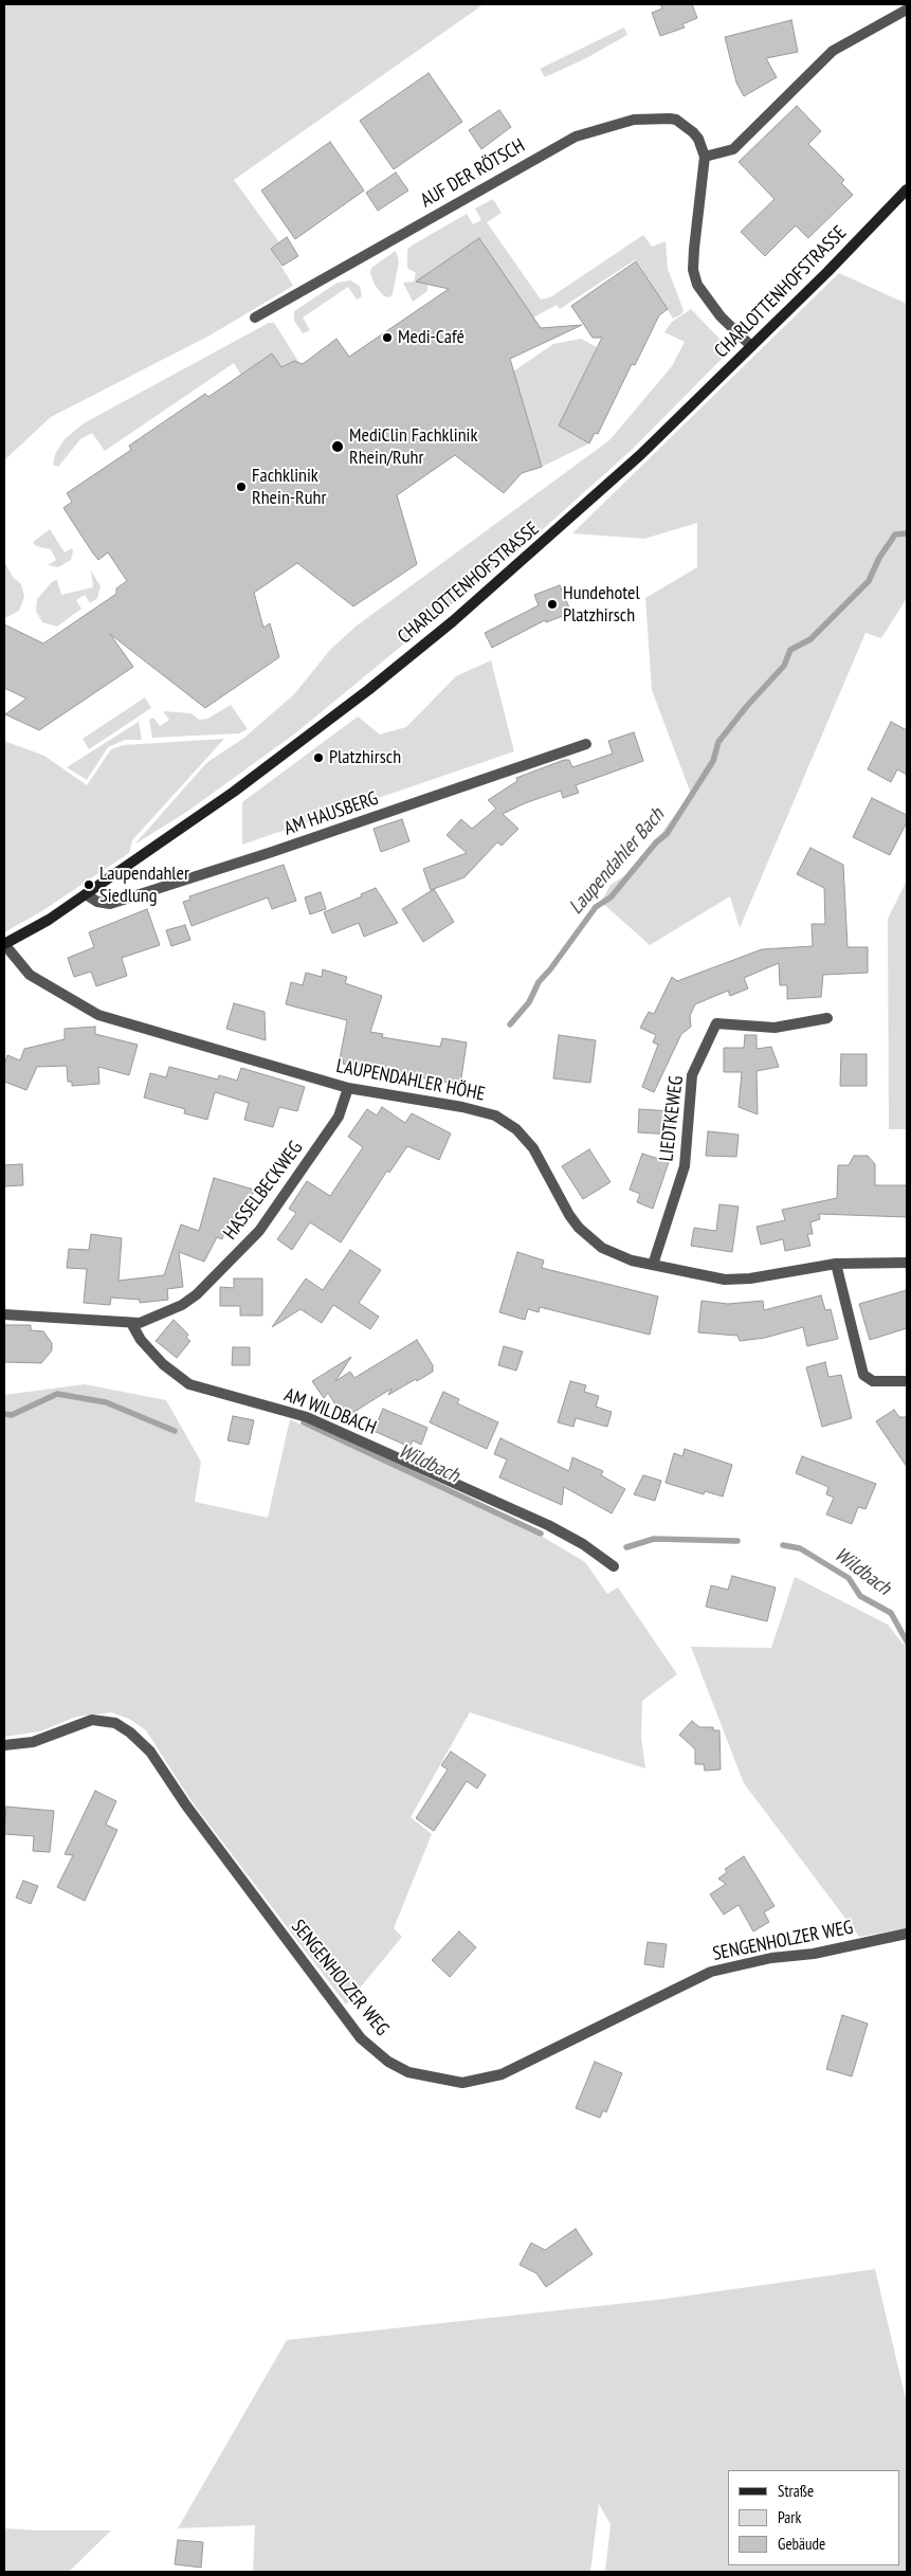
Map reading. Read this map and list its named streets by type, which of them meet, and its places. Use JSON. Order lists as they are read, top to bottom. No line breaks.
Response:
{"streets":{"main road":["CHARLOTTENHOFSTRASSE"],"street":["AUF DER RÖTSCH","AM HAUSBERG","LAUPENDAHLER HÖHE","LIEDTKEWEG","HASSELBECKWEG","AM WILDBACH","SENGENHOLZER WEG"]},"crossings":[["CHARLOTTENHOFSTRASSE","AM HAUSBERG"],["CHARLOTTENHOFSTRASSE","LAUPENDAHLER HÖHE"],["LAUPENDAHLER HÖHE","LIEDTKEWEG"],["LAUPENDAHLER HÖHE","HASSELBECKWEG"],["HASSELBECKWEG","AM WILDBACH"]],"water":["Laupendahler Bach","Wildbach"],"places":["Medi-Café","MediClin Fachklinik Rhein/Ruhr","Fachklinik Rhein-Ruhr","Hundehotel Platzhirsch","Platzhirsch","Laupendahler Siedlung"],"legend":["Straße","Park","Gebäude"]}
